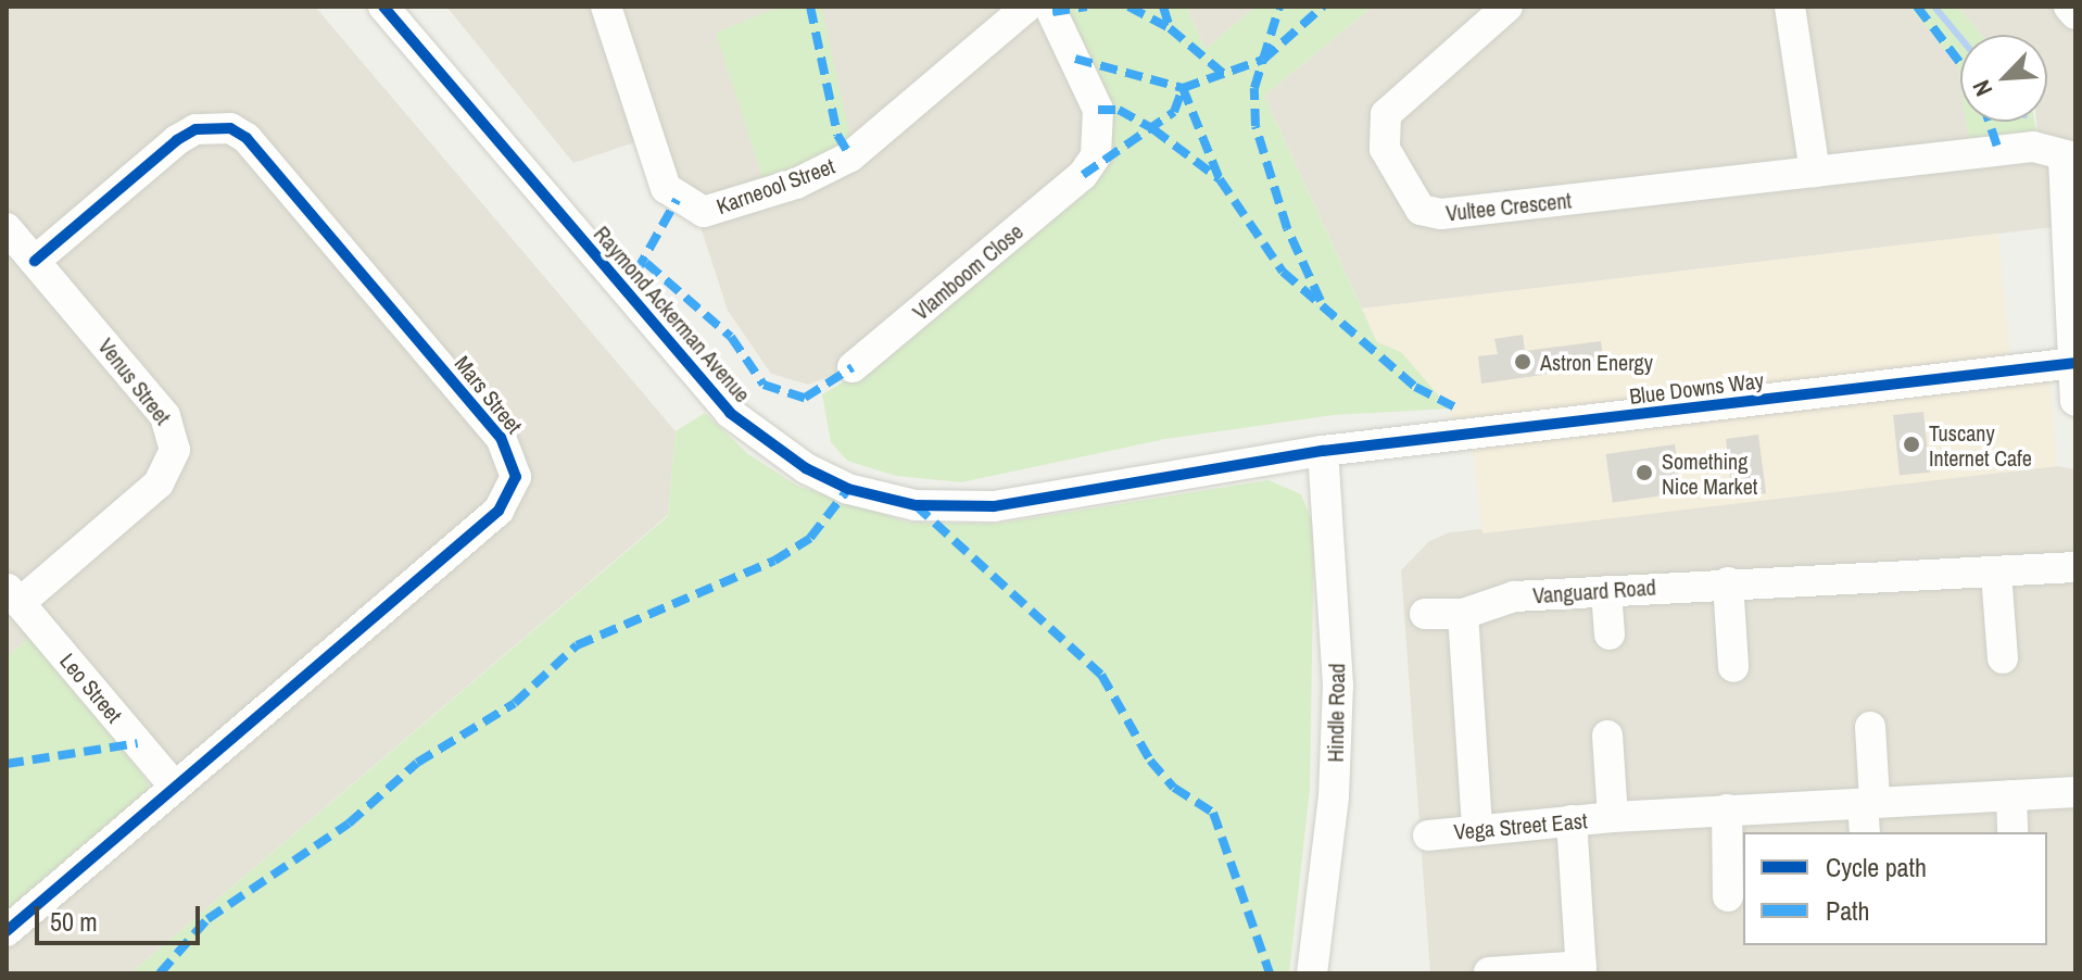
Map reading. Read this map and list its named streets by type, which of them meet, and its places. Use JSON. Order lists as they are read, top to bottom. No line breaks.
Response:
{"streets":{"street":["Karneool Street","Vultee Crescent","Vlamboom Close","Raymond Ackerman Avenue","Venus Street","Blue Downs Way","Mars Street","Vanguard Road","Leo Street","Hindle Road","Vega Street East"]},"crossings":[["Raymond Ackerman Avenue","Blue Downs Way"],["Raymond Ackerman Avenue","Hindle Road"],["Venus Street","Mars Street"],["Venus Street","Leo Street"],["Blue Downs Way","Hindle Road"],["Mars Street","Leo Street"]],"places":["Astron Energy","Tuscany Internet Cafe","Something Nice Market"],"legend":["Cycle path","Path"],"scale_bar":"50 m","north":"bottom left"}
